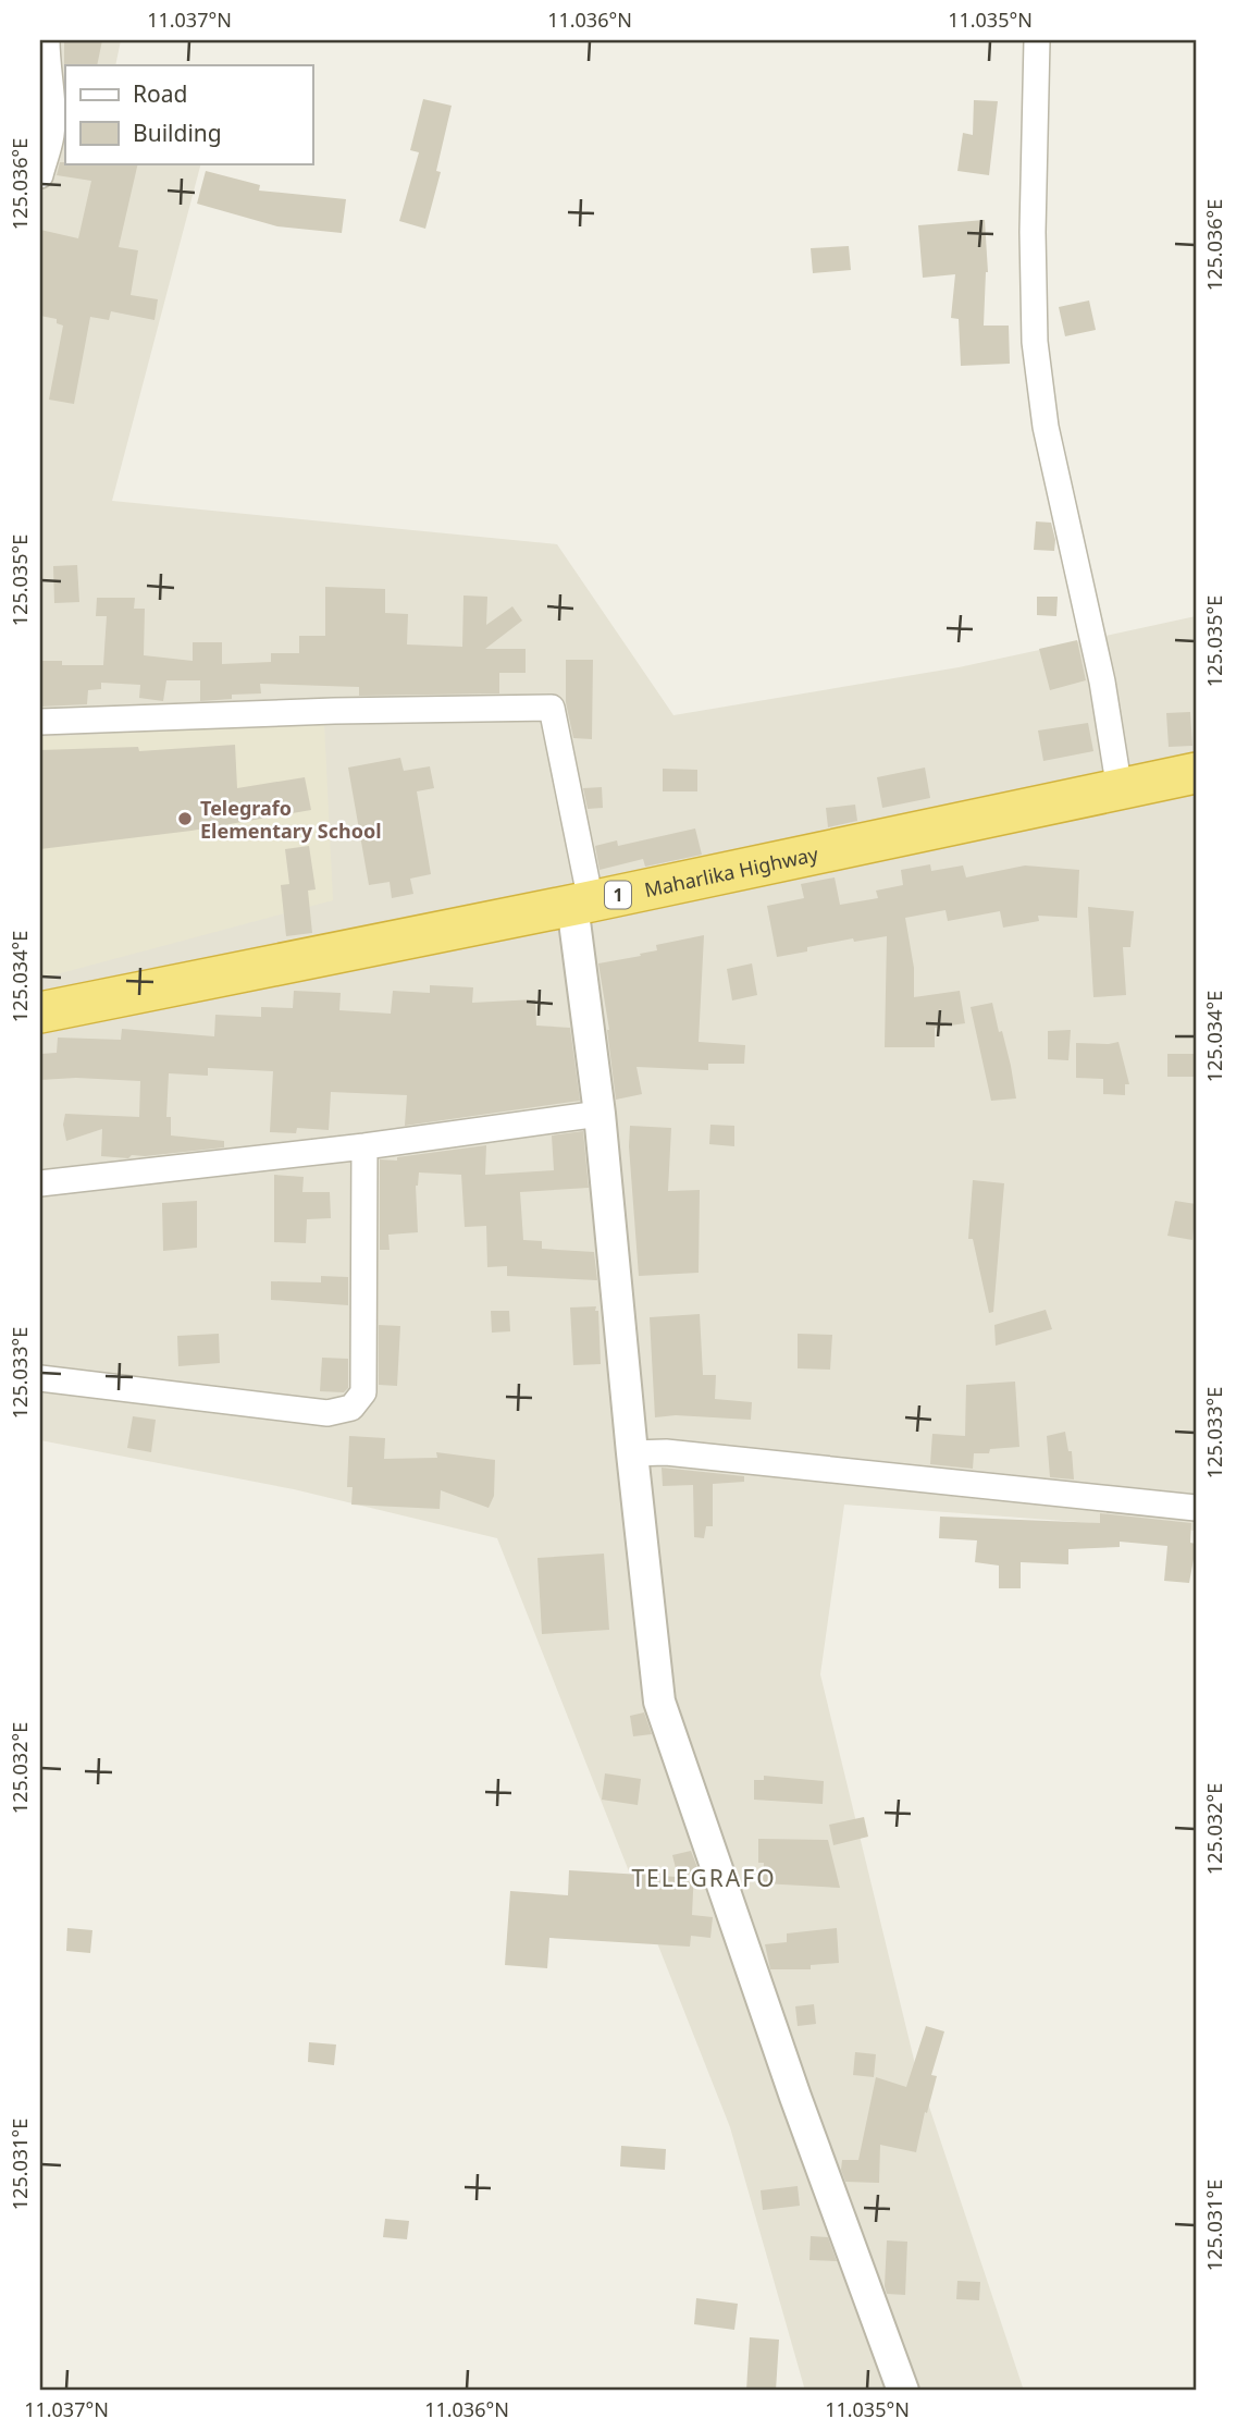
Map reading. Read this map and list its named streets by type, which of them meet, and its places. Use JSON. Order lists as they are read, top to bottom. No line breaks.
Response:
{"streets":{"highway":["Maharlika Highway","1"]},"districts":["TELEGRAFO"],"places":["Telegrafo Elementary School"],"legend":["Road","Building"],"coordinates":["11.037°N","11.036°N","11.035°N","125.036°E","125.035°E","125.034°E","125.033°E","125.032°E","125.031°E"]}
